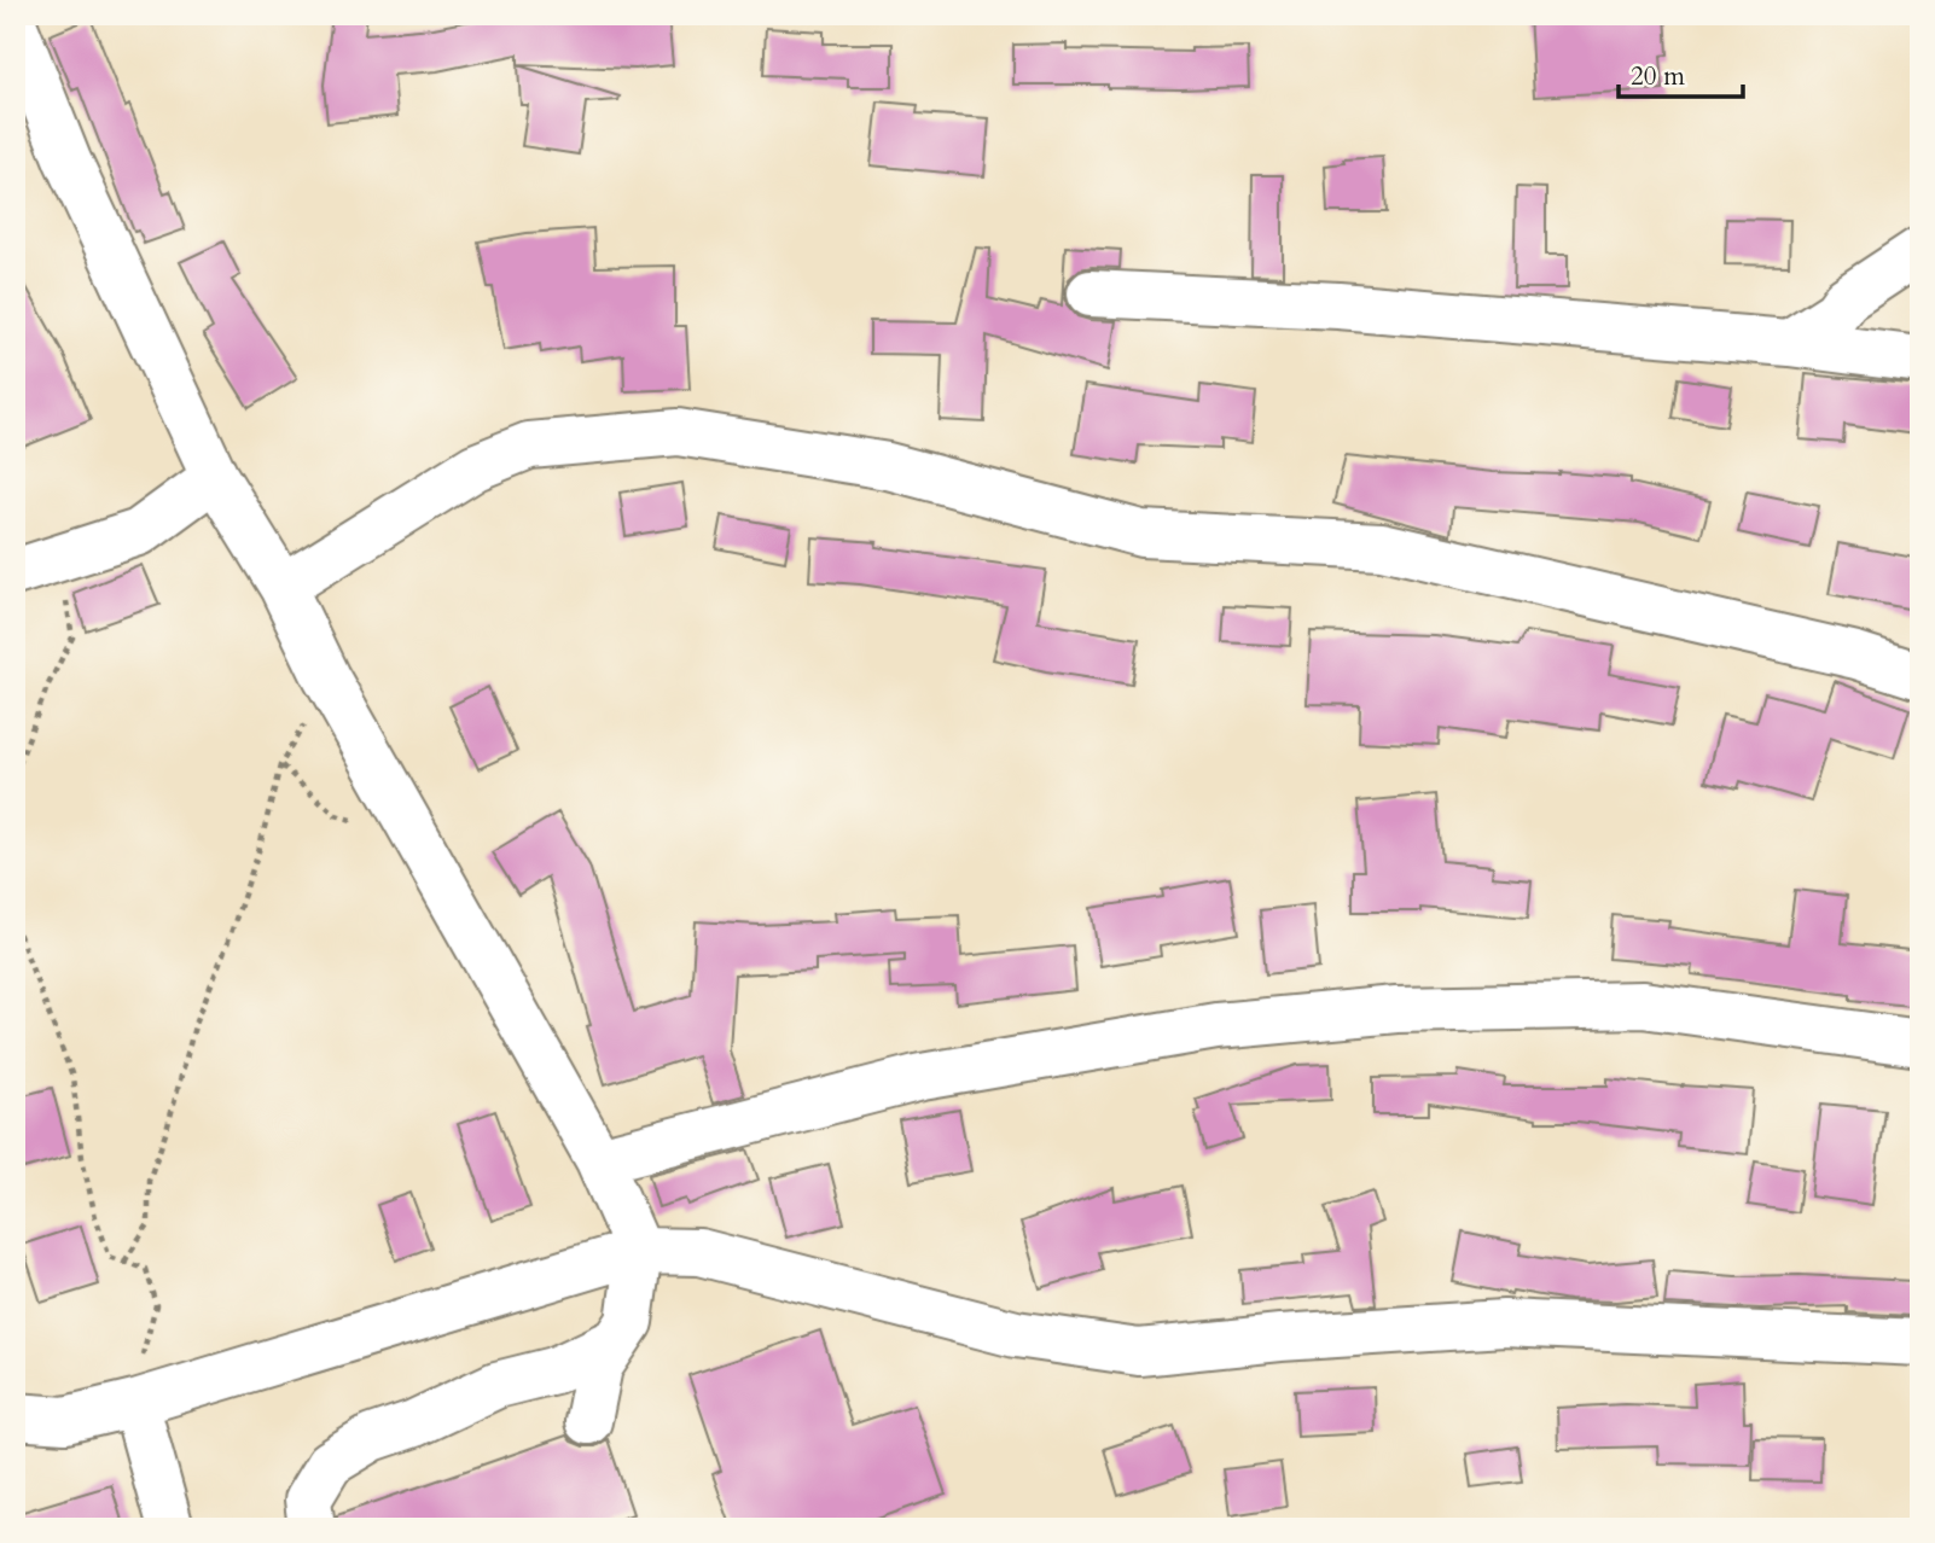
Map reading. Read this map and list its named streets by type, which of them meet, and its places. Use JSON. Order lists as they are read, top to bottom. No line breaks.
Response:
{"scale_bar":"20 m"}
